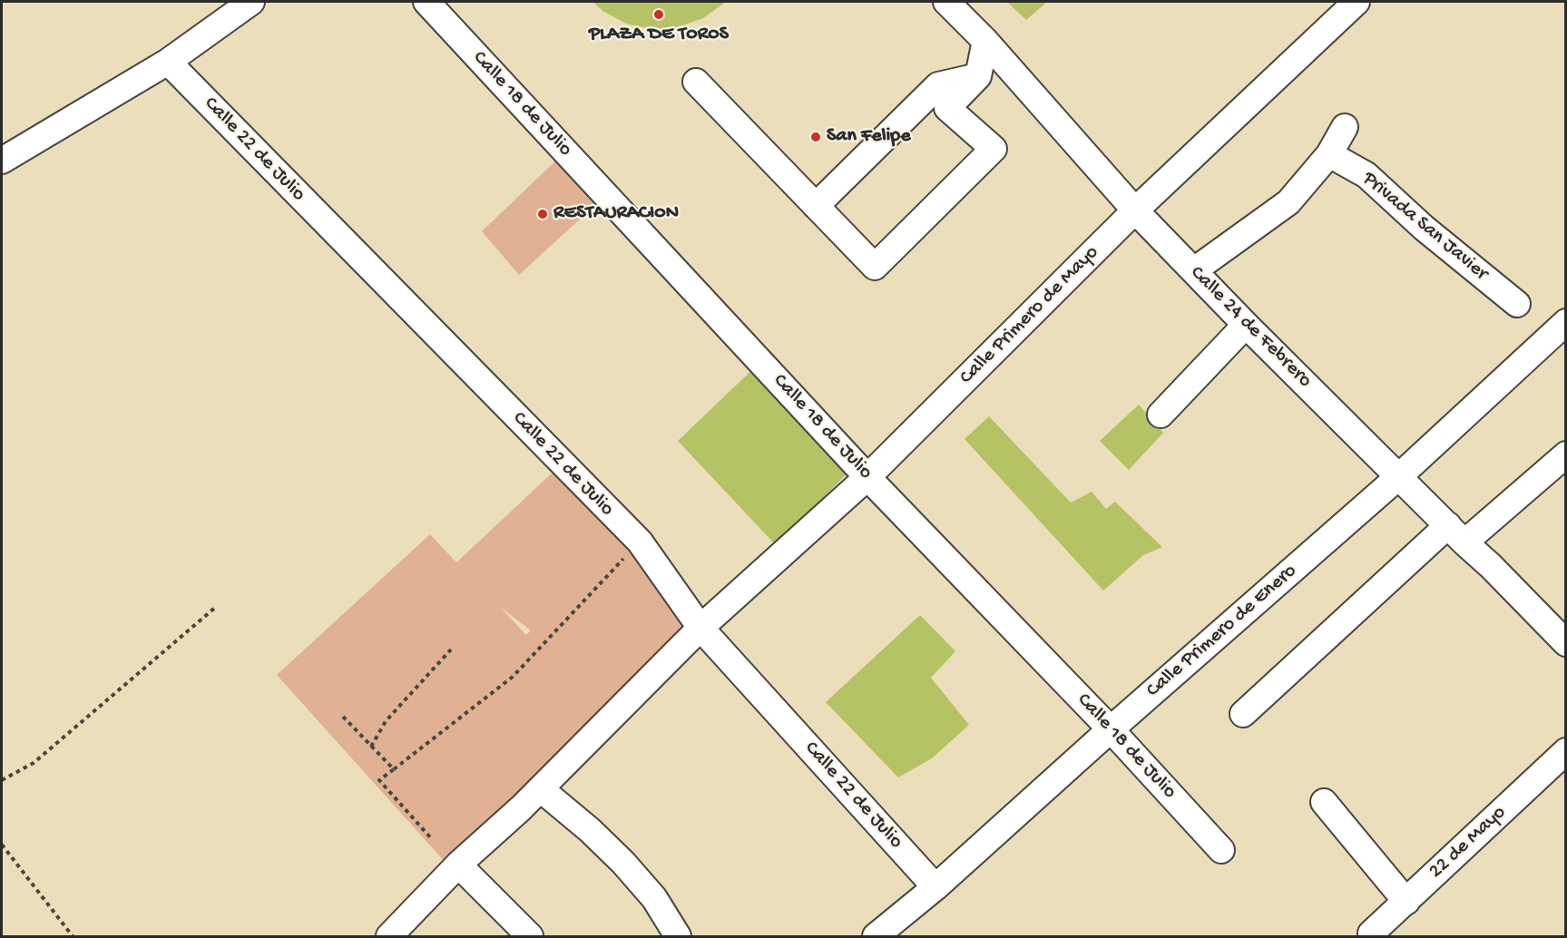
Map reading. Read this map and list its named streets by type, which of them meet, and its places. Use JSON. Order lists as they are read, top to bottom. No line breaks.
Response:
{"streets":{"street":["Calle 18 de Julio","Calle 22 de Julio","Privada San Javier","Calle Primero de Mayo","Calle 24 de Febrero","Calle Primero de Enero","22 de Mayo"]},"crossings":[["Calle 18 de Julio","Calle Primero de Mayo"],["Calle 18 de Julio","Calle Primero de Enero"],["Calle 22 de Julio","Calle Primero de Mayo"],["Calle 22 de Julio","Calle Primero de Enero"],["Calle Primero de Mayo","Calle 24 de Febrero"],["Calle 24 de Febrero","Calle Primero de Enero"]],"places":["PLAZA DE T0R0S","San Felipe","RESTAURACI0N"]}
